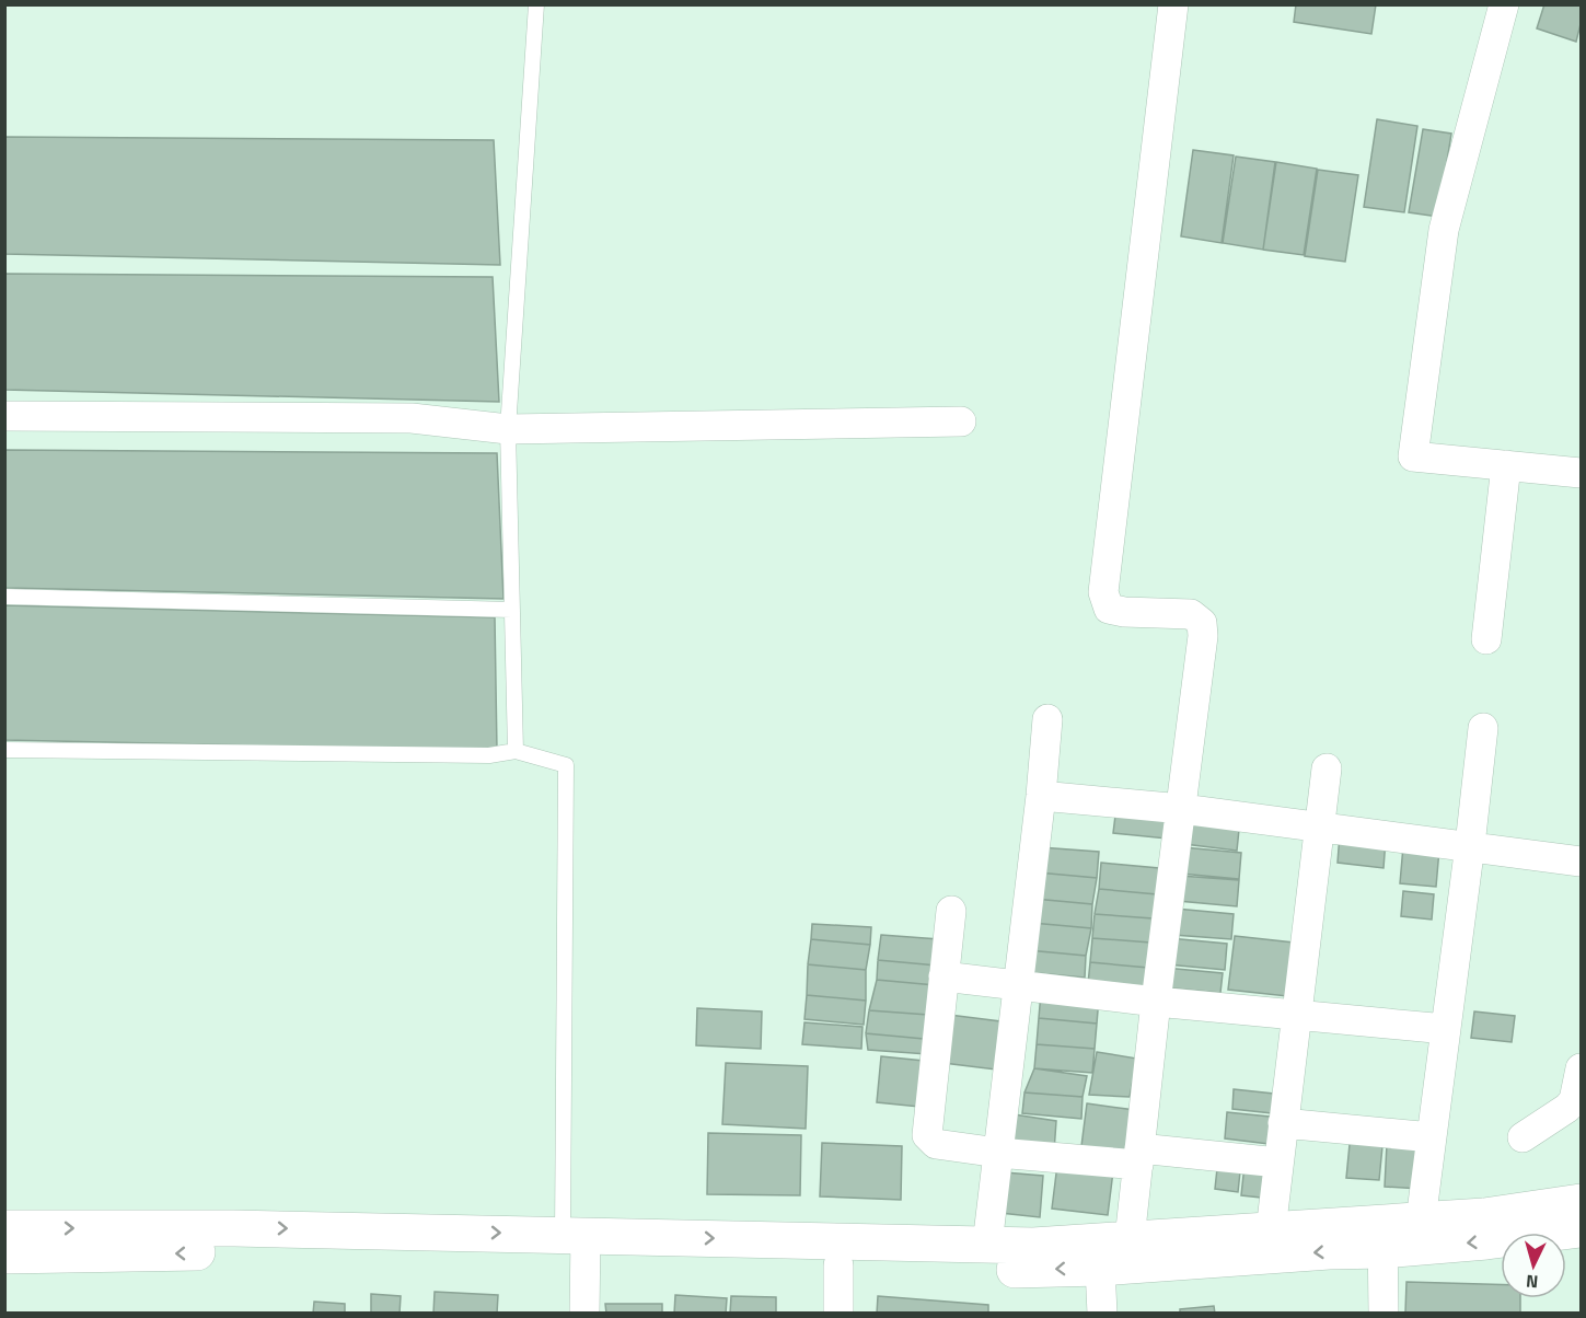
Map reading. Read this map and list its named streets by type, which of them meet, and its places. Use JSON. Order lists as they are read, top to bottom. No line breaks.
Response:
{"north":"bottom"}
